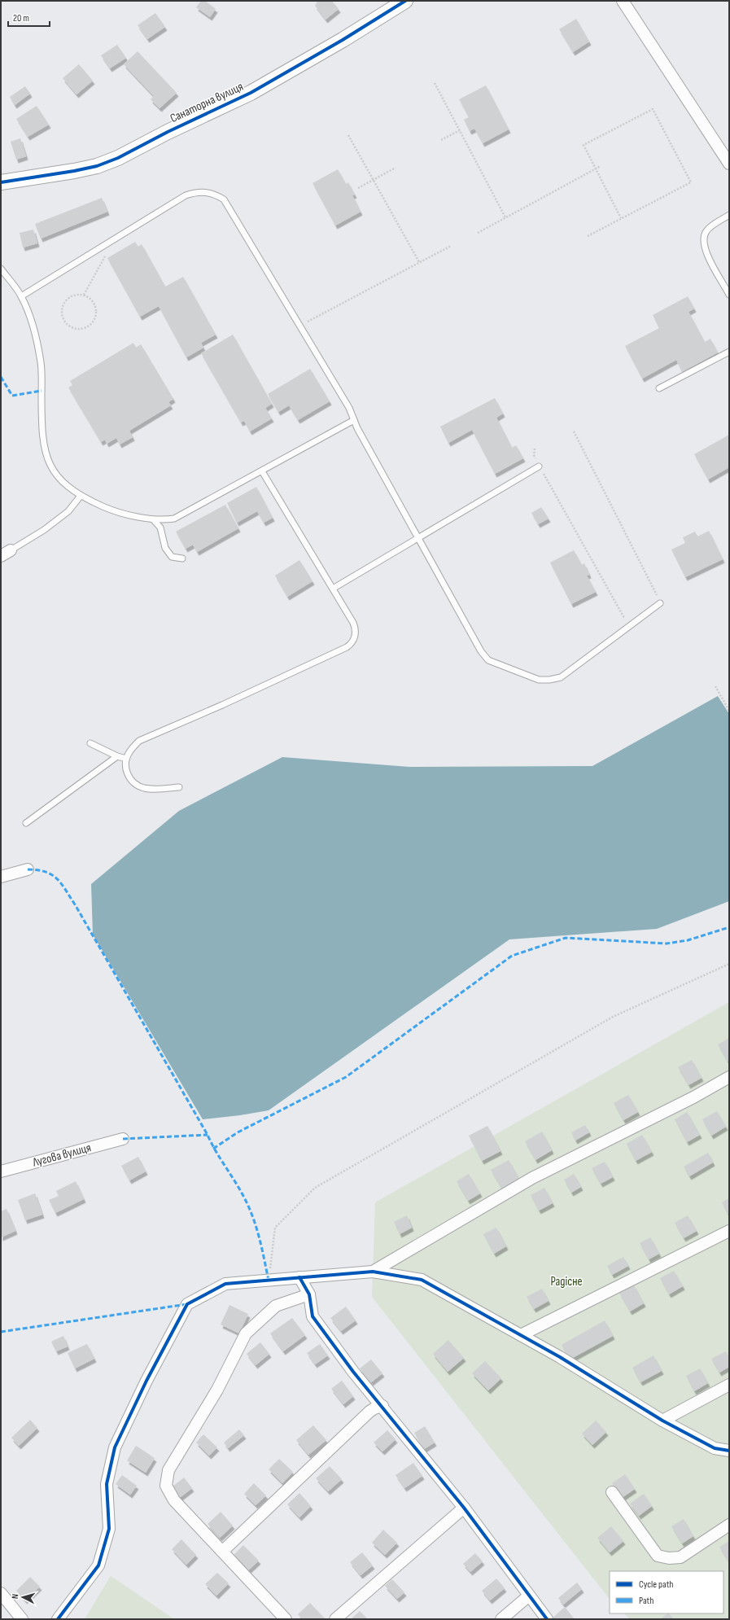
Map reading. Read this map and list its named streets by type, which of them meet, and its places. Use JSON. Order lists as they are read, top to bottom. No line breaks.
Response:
{"streets":{"street":["Санаторна вулиця","Лугова вулиця"]},"parks":["Радісне"],"legend":["Cycle path","Path"],"scale_bar":"20 m","north":"left"}
